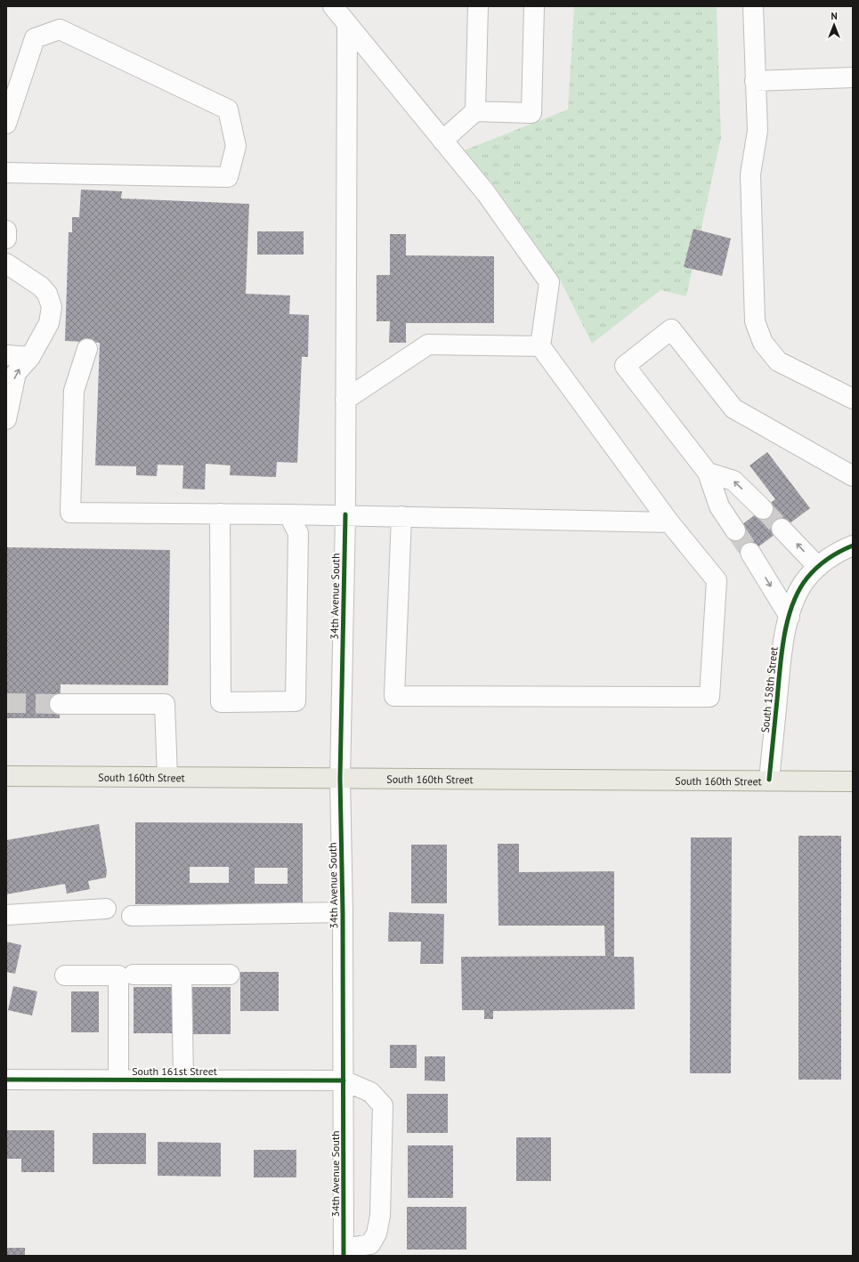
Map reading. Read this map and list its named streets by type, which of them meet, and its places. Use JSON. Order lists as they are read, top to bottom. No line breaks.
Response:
{"streets":{"main road":["South 160th Street"],"street":["34th Avenue South","South 158th Street","South 161st Street"]},"crossings":[["34th Avenue South","South 160th Street"],["34th Avenue South","South 161st Street"],["South 158th Street","South 160th Street"]],"north":"top"}
